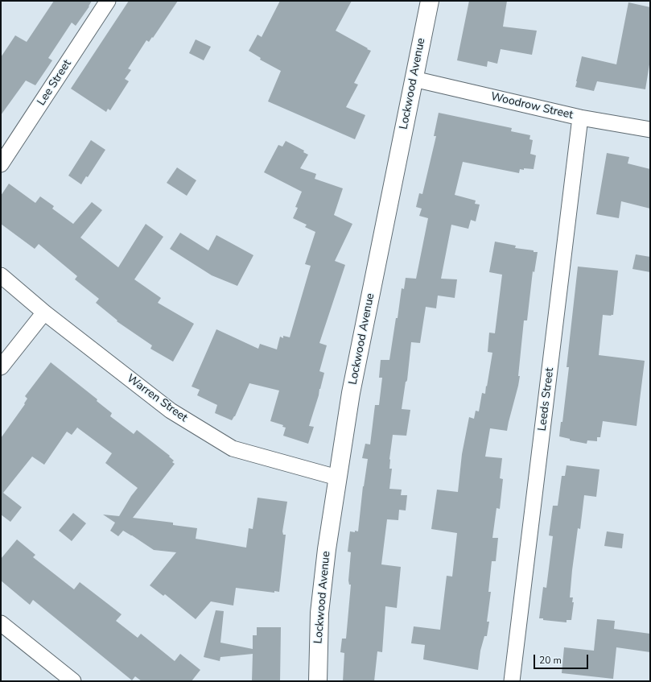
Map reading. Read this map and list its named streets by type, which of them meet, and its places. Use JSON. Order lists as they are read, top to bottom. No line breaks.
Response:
{"streets":{"street":["Lee Street","Lockwood Avenue","Woodrow Street","Warren Street","Leeds Street"]},"crossings":[["Lockwood Avenue","Woodrow Street"],["Lockwood Avenue","Warren Street"],["Woodrow Street","Leeds Street"]],"scale_bar":"20 m"}
